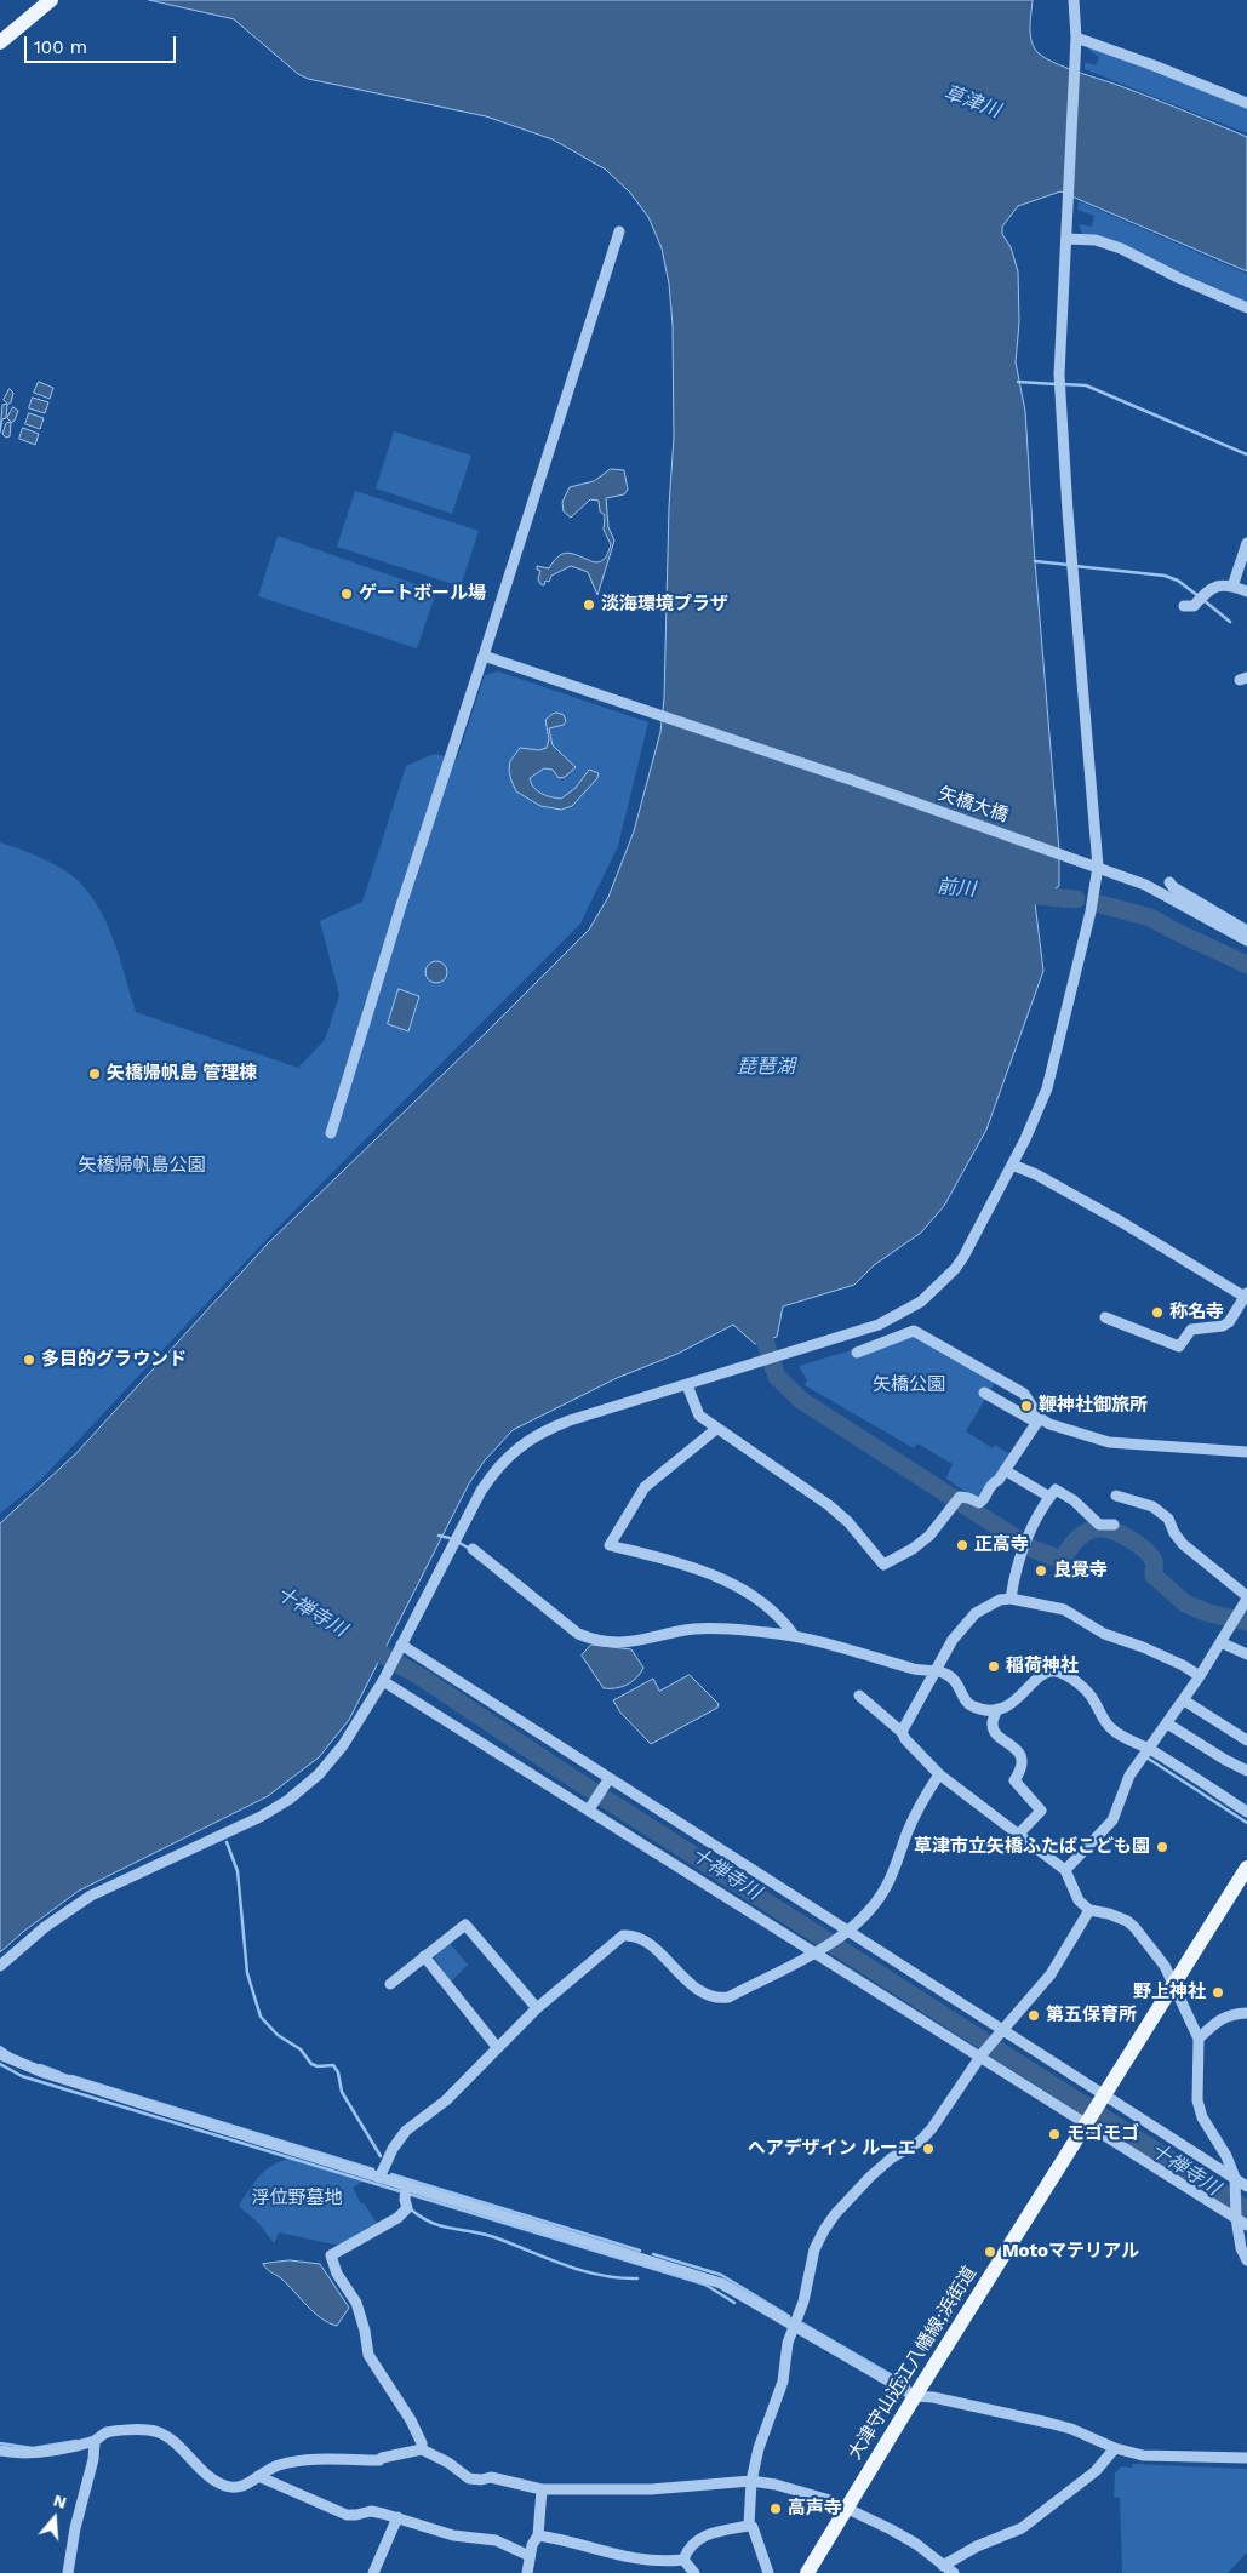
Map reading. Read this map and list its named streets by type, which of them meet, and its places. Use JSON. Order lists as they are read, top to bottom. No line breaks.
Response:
{"streets":{"main road":["大津守山近江八幡線;浜街道"],"street":["矢橋大橋"]},"water":["草津川","前川","琵琶湖","十禅寺川"],"parks":["矢橋帰帆島公園","矢橋公園","浮位野墓地"],"places":["ゲートボール場","淡海環境プラザ","矢橋帰帆島 管理棟","称名寺","多目的グラウンド","鞭神社御旅所","正高寺","良覺寺","稲荷神社","草津市立矢橋ふたばこども園","野上神社","第五保育所","モゴモゴ","ヘアデザイン ルーエ","Motoマテリアル","高声寺"],"scale_bar":"100 m","north":"top"}
